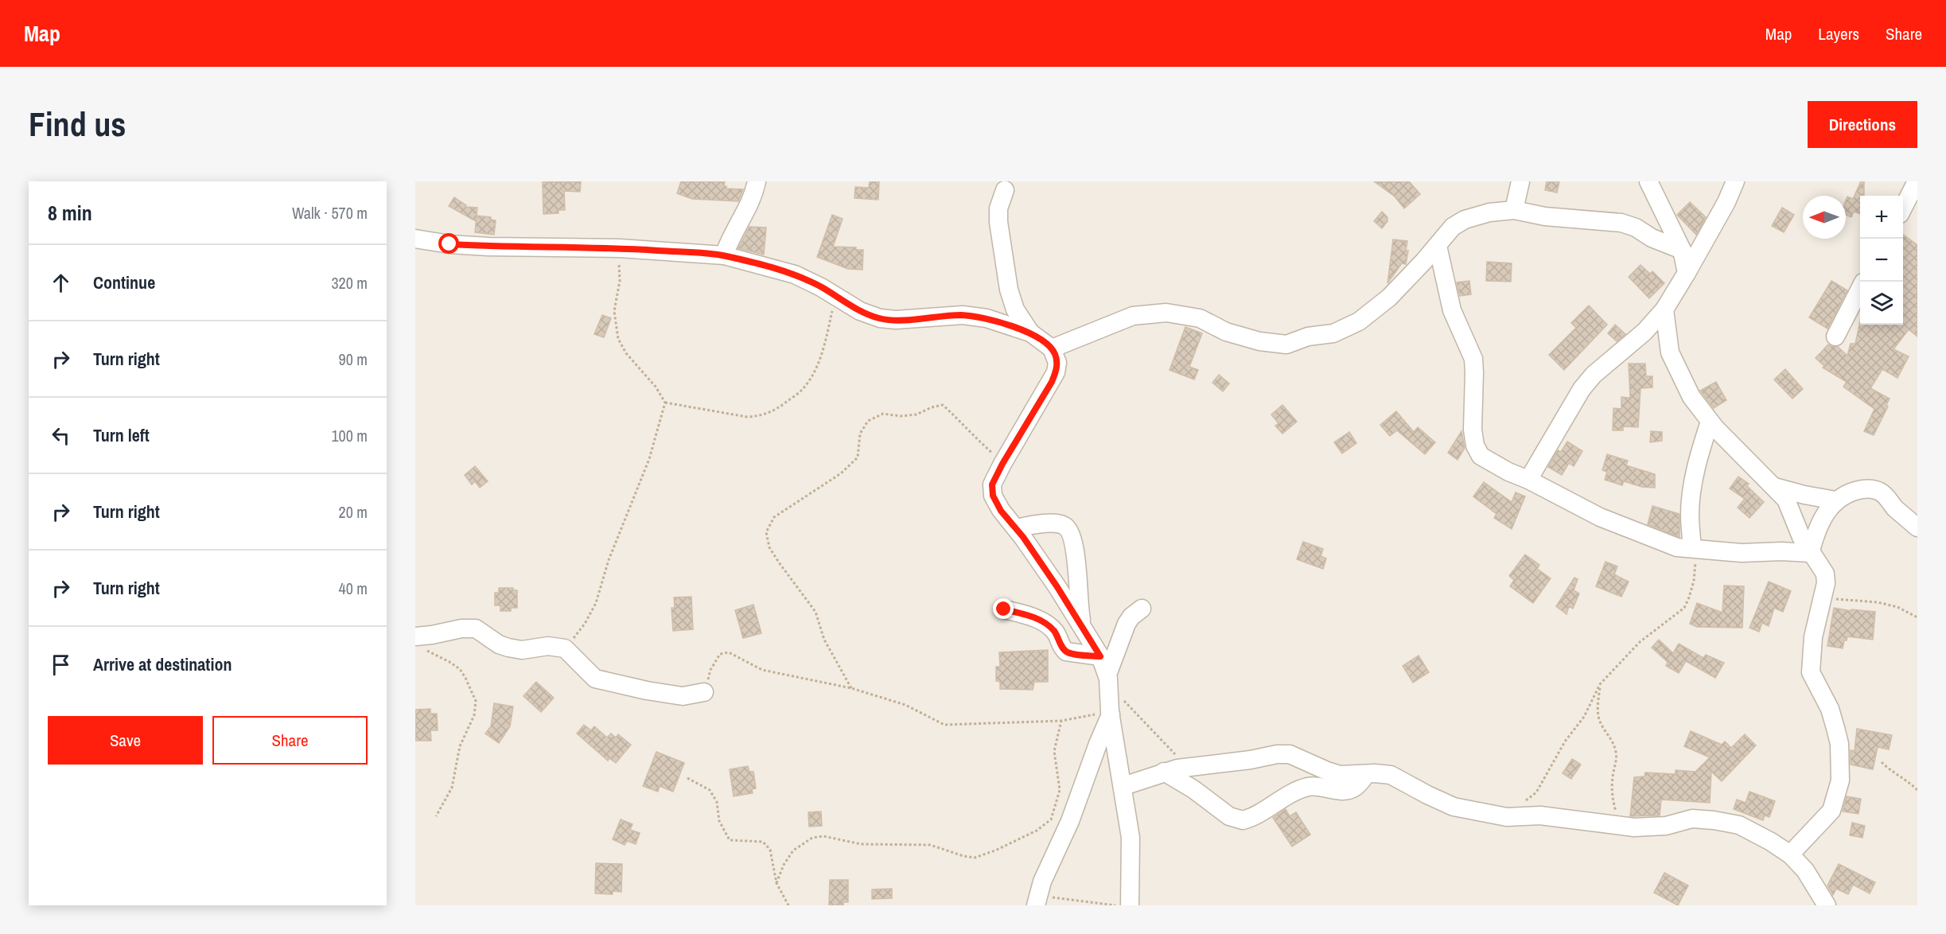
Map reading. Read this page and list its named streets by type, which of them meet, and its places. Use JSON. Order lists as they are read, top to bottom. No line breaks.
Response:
{"north":"left","page":{"header":"Map","nav":["Map","Layers","Share"],"buttons":["Directions",["Save","Share"]],"title":"Find us","heading":["8 min","Walk · 570 m"],"map_buttons":["+","−"],"list":[["Continue","320 m"],["Turn right","90 m"],["Turn left","100 m"],["Turn right","20 m"],["Turn right","40 m"],"Arrive at destination"]}}
